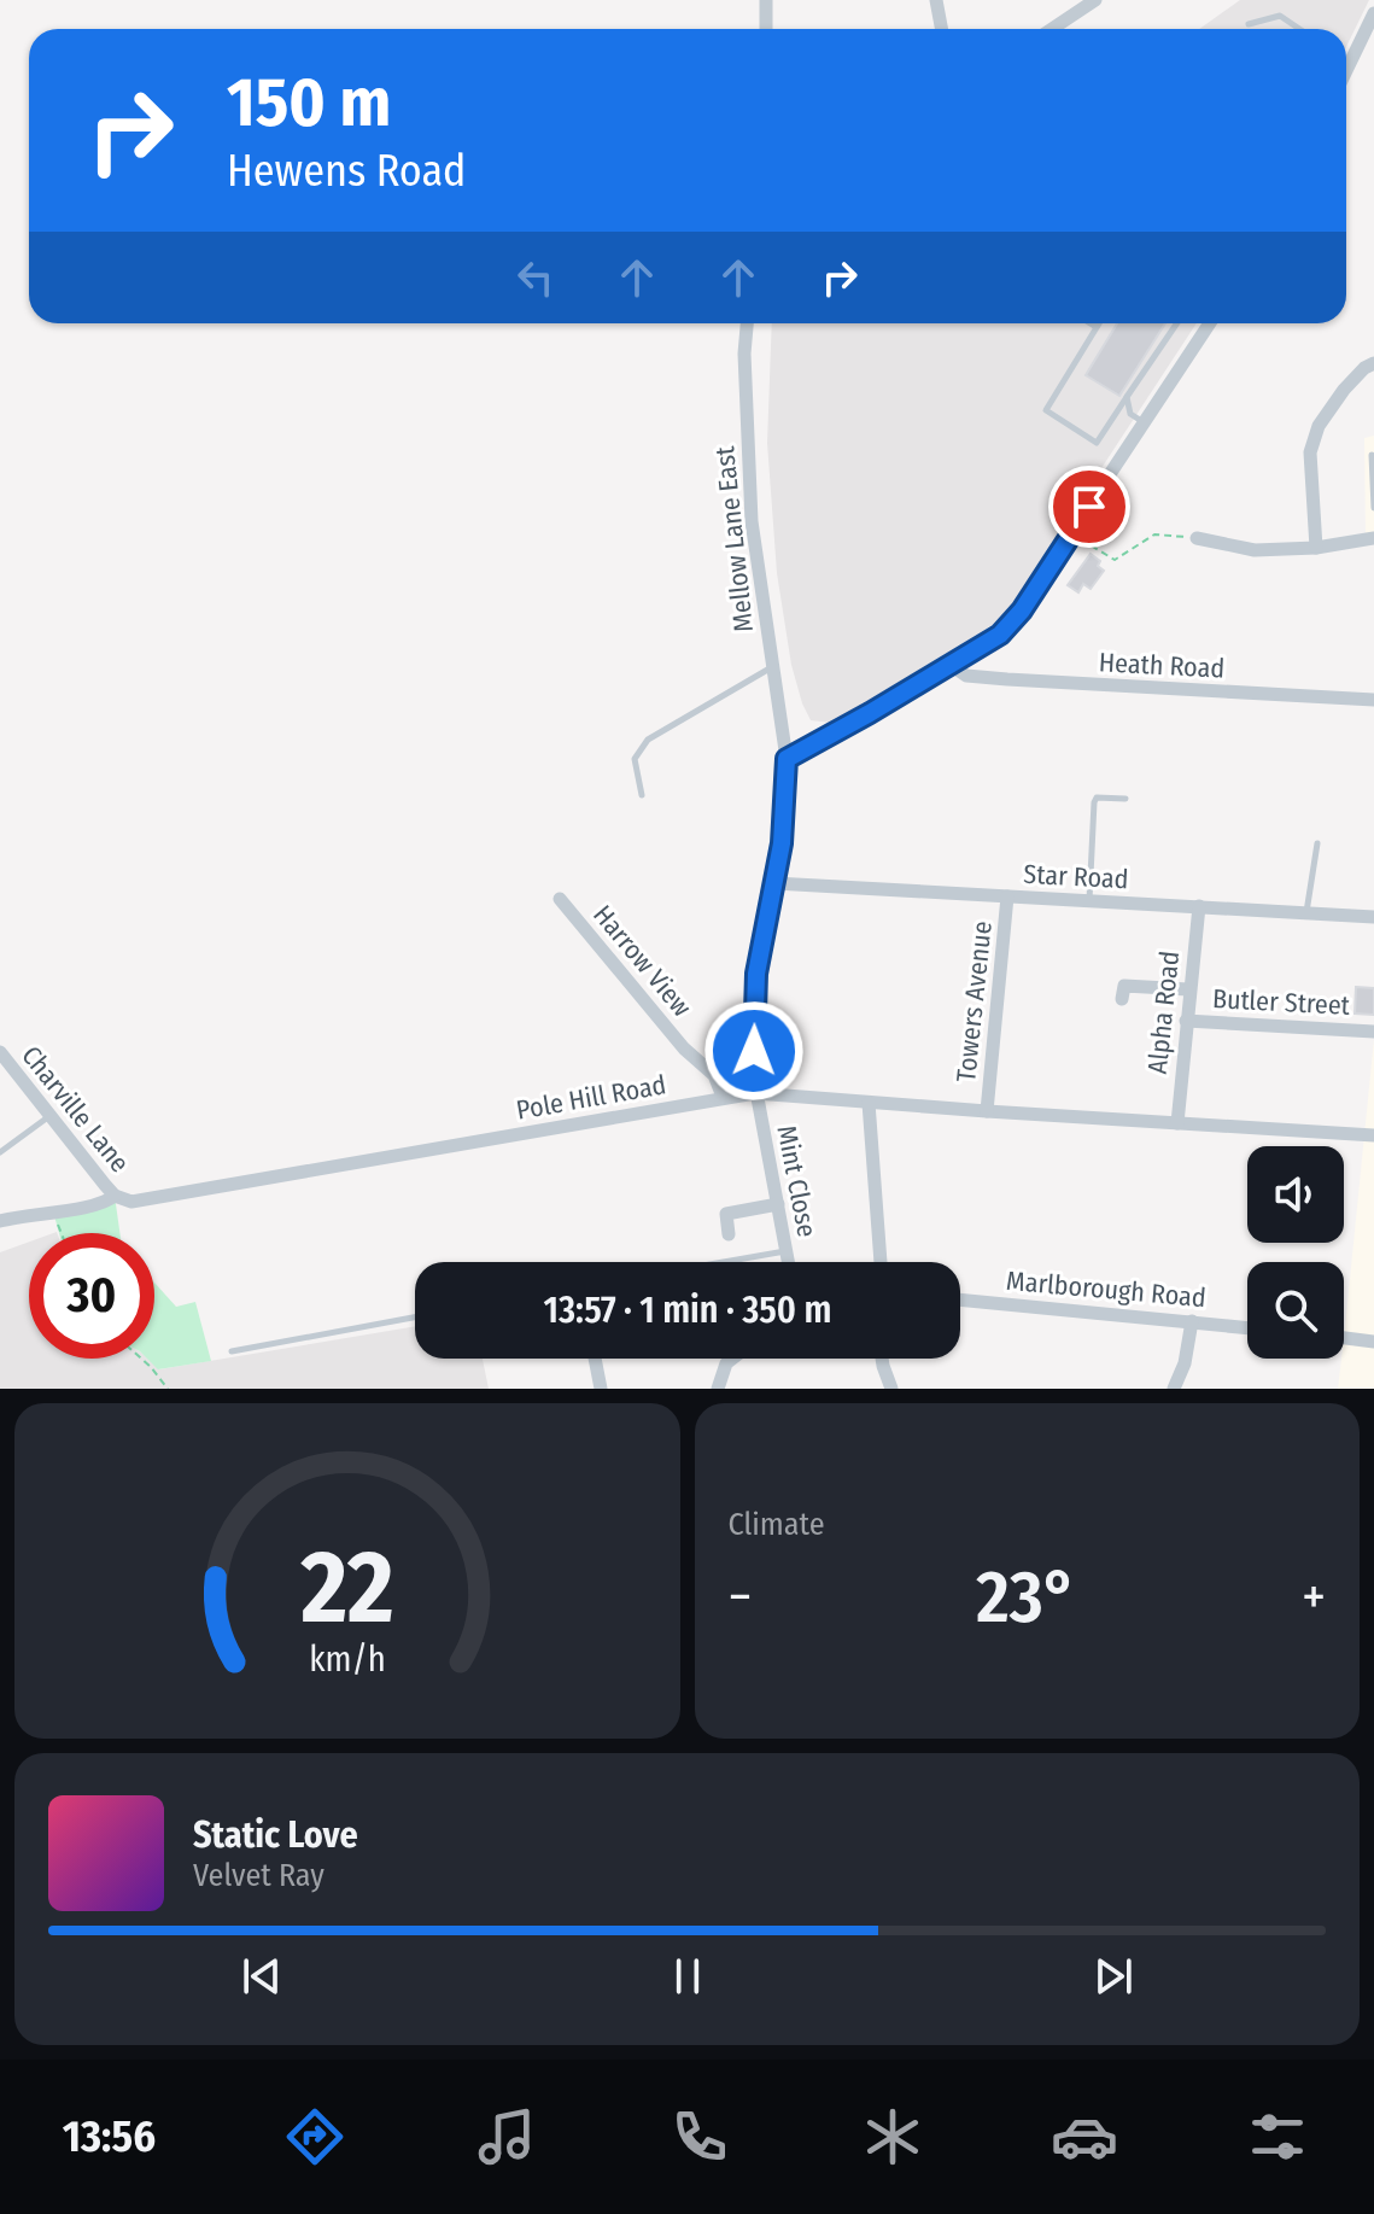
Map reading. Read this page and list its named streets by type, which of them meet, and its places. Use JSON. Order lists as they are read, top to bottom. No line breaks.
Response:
{"streets":{"street":["Mellow Lane East","Heath Road","Star Road","Harrow View","Towers Avenue","Butler Street","Alpha Road","Pole Hill Road","Charville Lane","Mint Close","Marlborough Road"]},"crossings":[["Mellow Lane East","Star Road"],["Mellow Lane East","Mint Close"],["Star Road","Towers Avenue"],["Star Road","Alpha Road"],["Star Road","Mint Close"],["Harrow View","Pole Hill Road"],["Towers Avenue","Pole Hill Road"],["Butler Street","Alpha Road"],["Alpha Road","Pole Hill Road"],["Pole Hill Road","Charville Lane"],["Pole Hill Road","Mint Close"]],"page":{"turn":["150 m","Hewens Road"],"limit":"30","trip":"13:57 · 1 min · 350 m","tile":"Climate","heat":["−","23°","+"],"song":["Static Love","Velvet Ray"],"tabs":"13:56","gauge":["22","km/h"]}}
